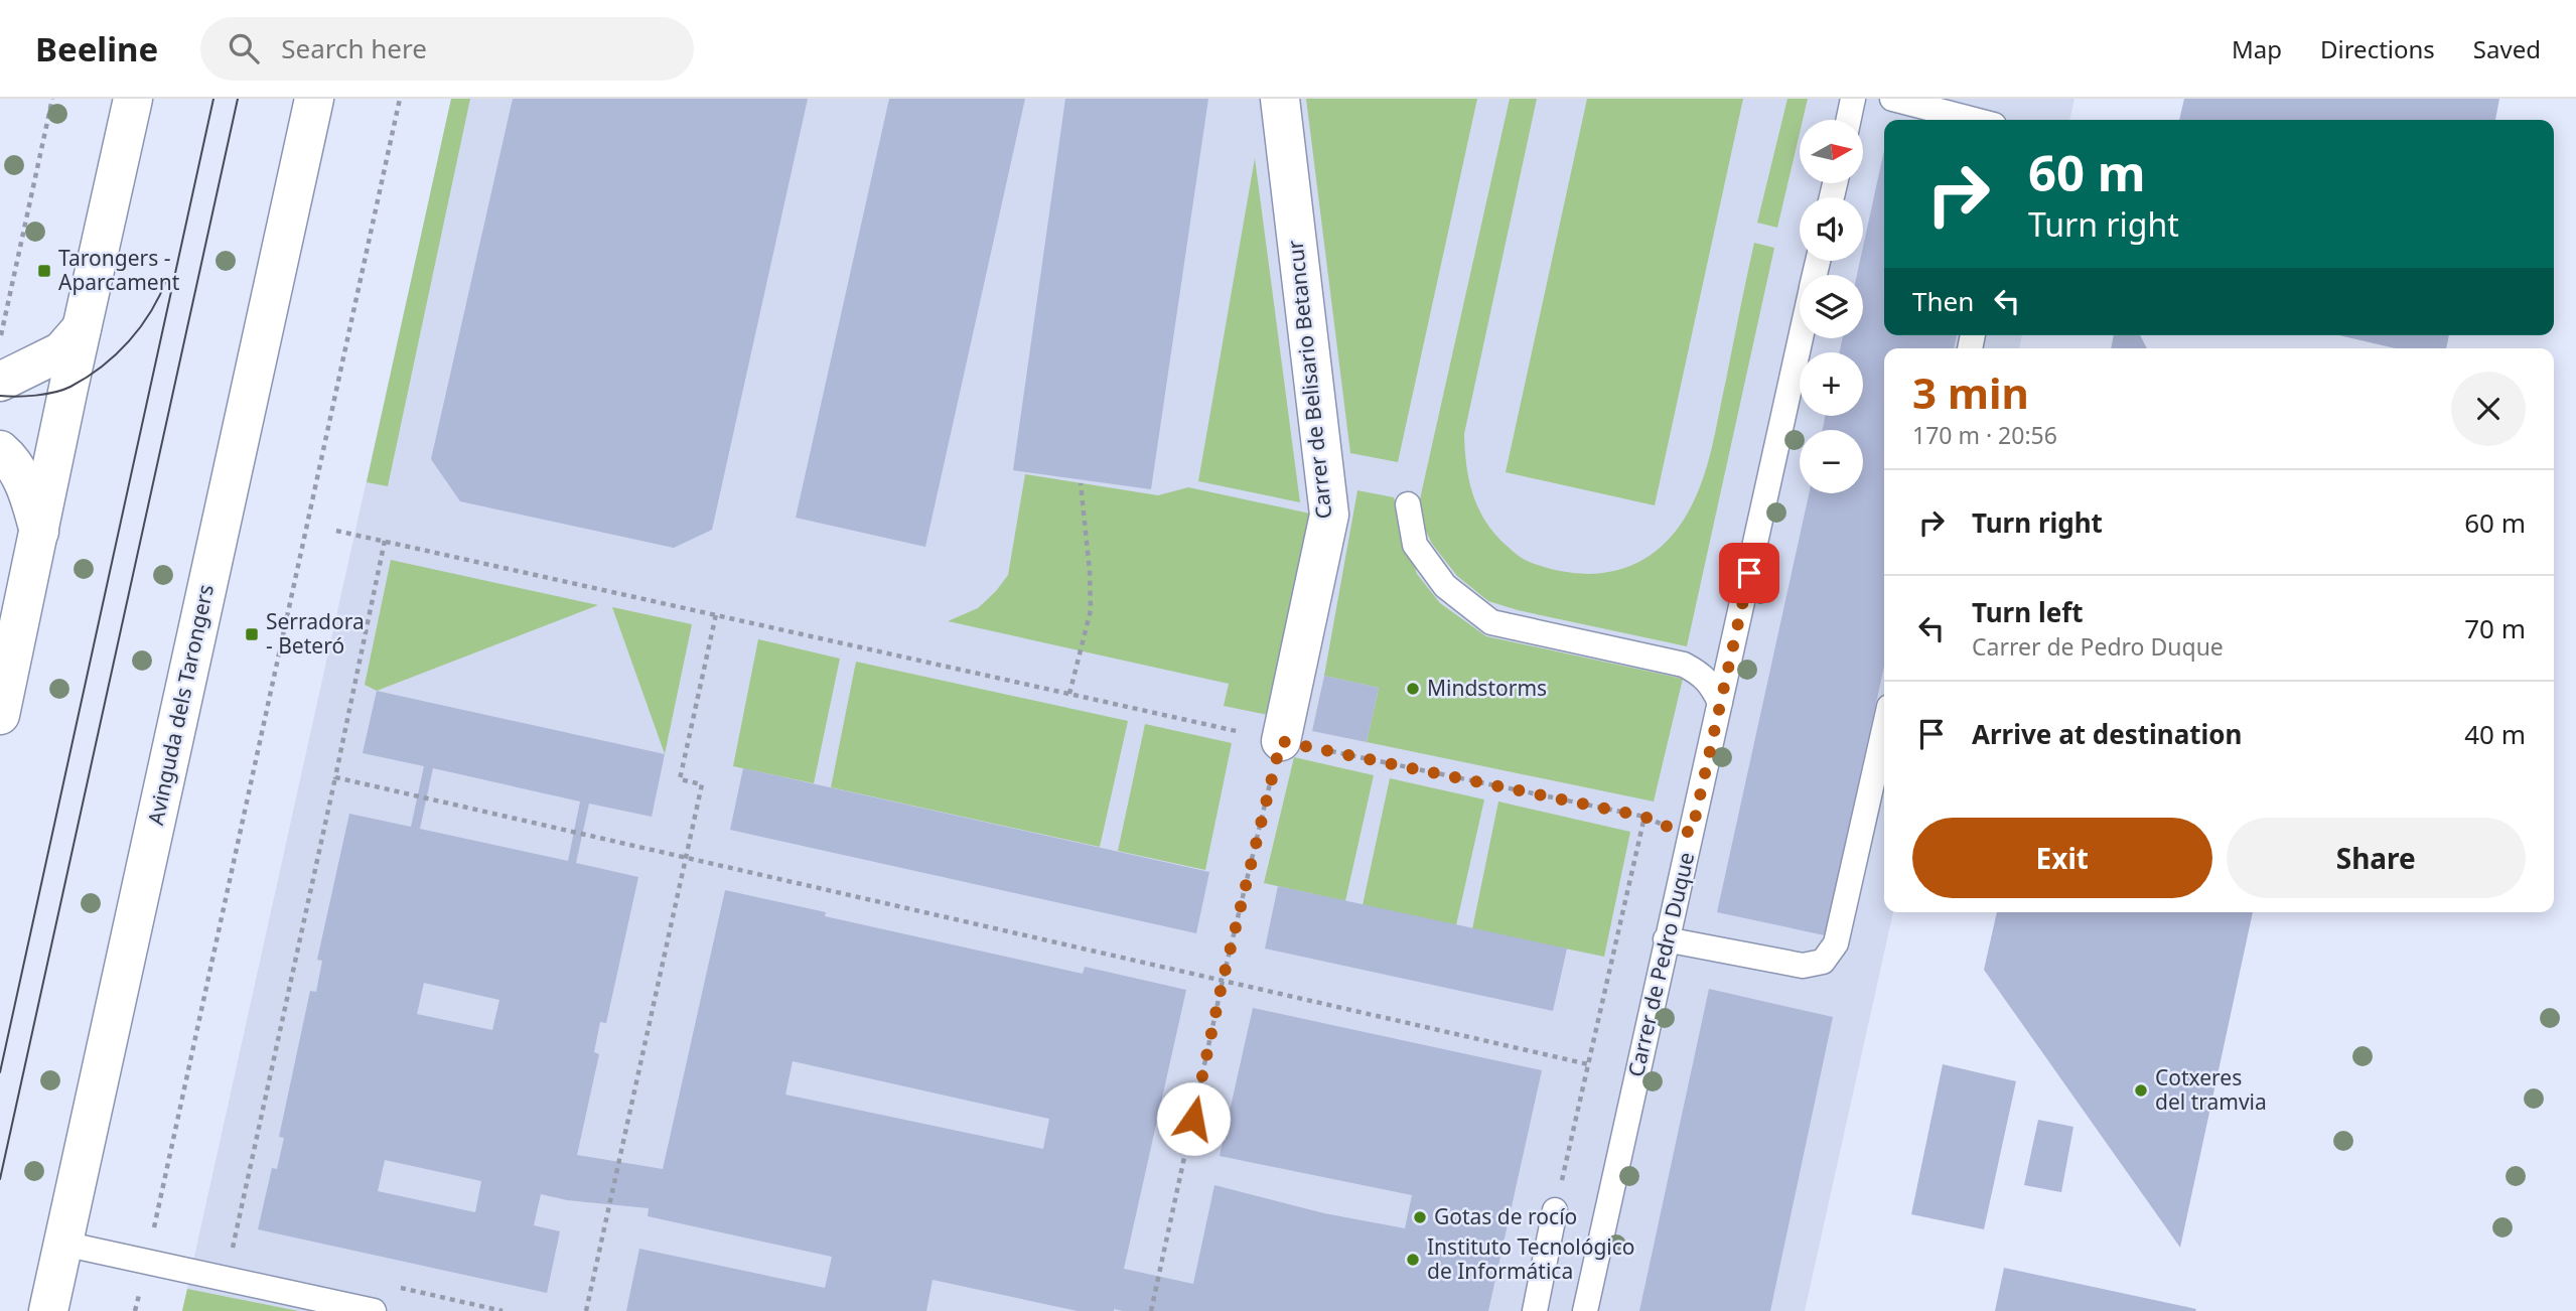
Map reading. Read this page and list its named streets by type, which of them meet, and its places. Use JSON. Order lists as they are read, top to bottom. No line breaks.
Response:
{"streets":{"main road":["Carrer de Belisario Betancur","Avinguda dels Tarongers"],"lane":["Carrer de Pedro Duque"]},"places":{"transit":["Tarongers - Aparcament","Serradora - Beteró"],"other":["Mindstorms","Cotxeres del tramvia","Gotas de rocío","Instituto Tecnológico de Informática"]},"north":"right","page":{"header":"Beeline","search":"Search here","nav":["Map","Directions","Saved"],"map_buttons":["+","−"],"turn":["60 m","Turn right"],"then":"Then","heading":["3 min","170 m · 20:56"],"list":[{"name":"Turn right","value":"60 m"},{"name":"Turn left","note":"Carrer de Pedro Duque","value":"70 m"},{"name":"Arrive at destination","value":"40 m"}],"buttons":["Exit","Share"]}}
